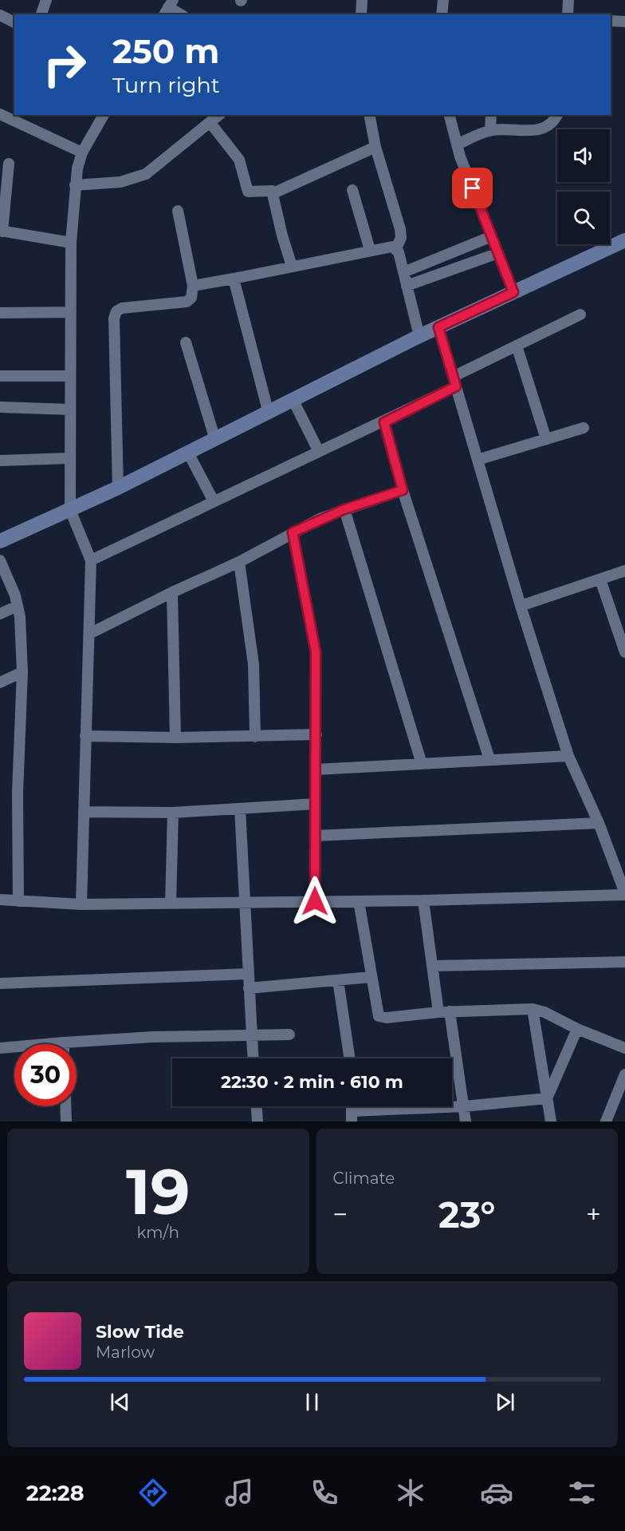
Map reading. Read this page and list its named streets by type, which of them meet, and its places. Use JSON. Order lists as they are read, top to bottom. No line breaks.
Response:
{"page":{"turn":["250 m","Turn right"],"limit":"30","trip":"22:30 · 2 min · 610 m","tile":[["19","km/h"],"Climate"],"heat":["−","23°","+"],"song":["Slow Tide","Marlow"],"tabs":"22:28"}}
